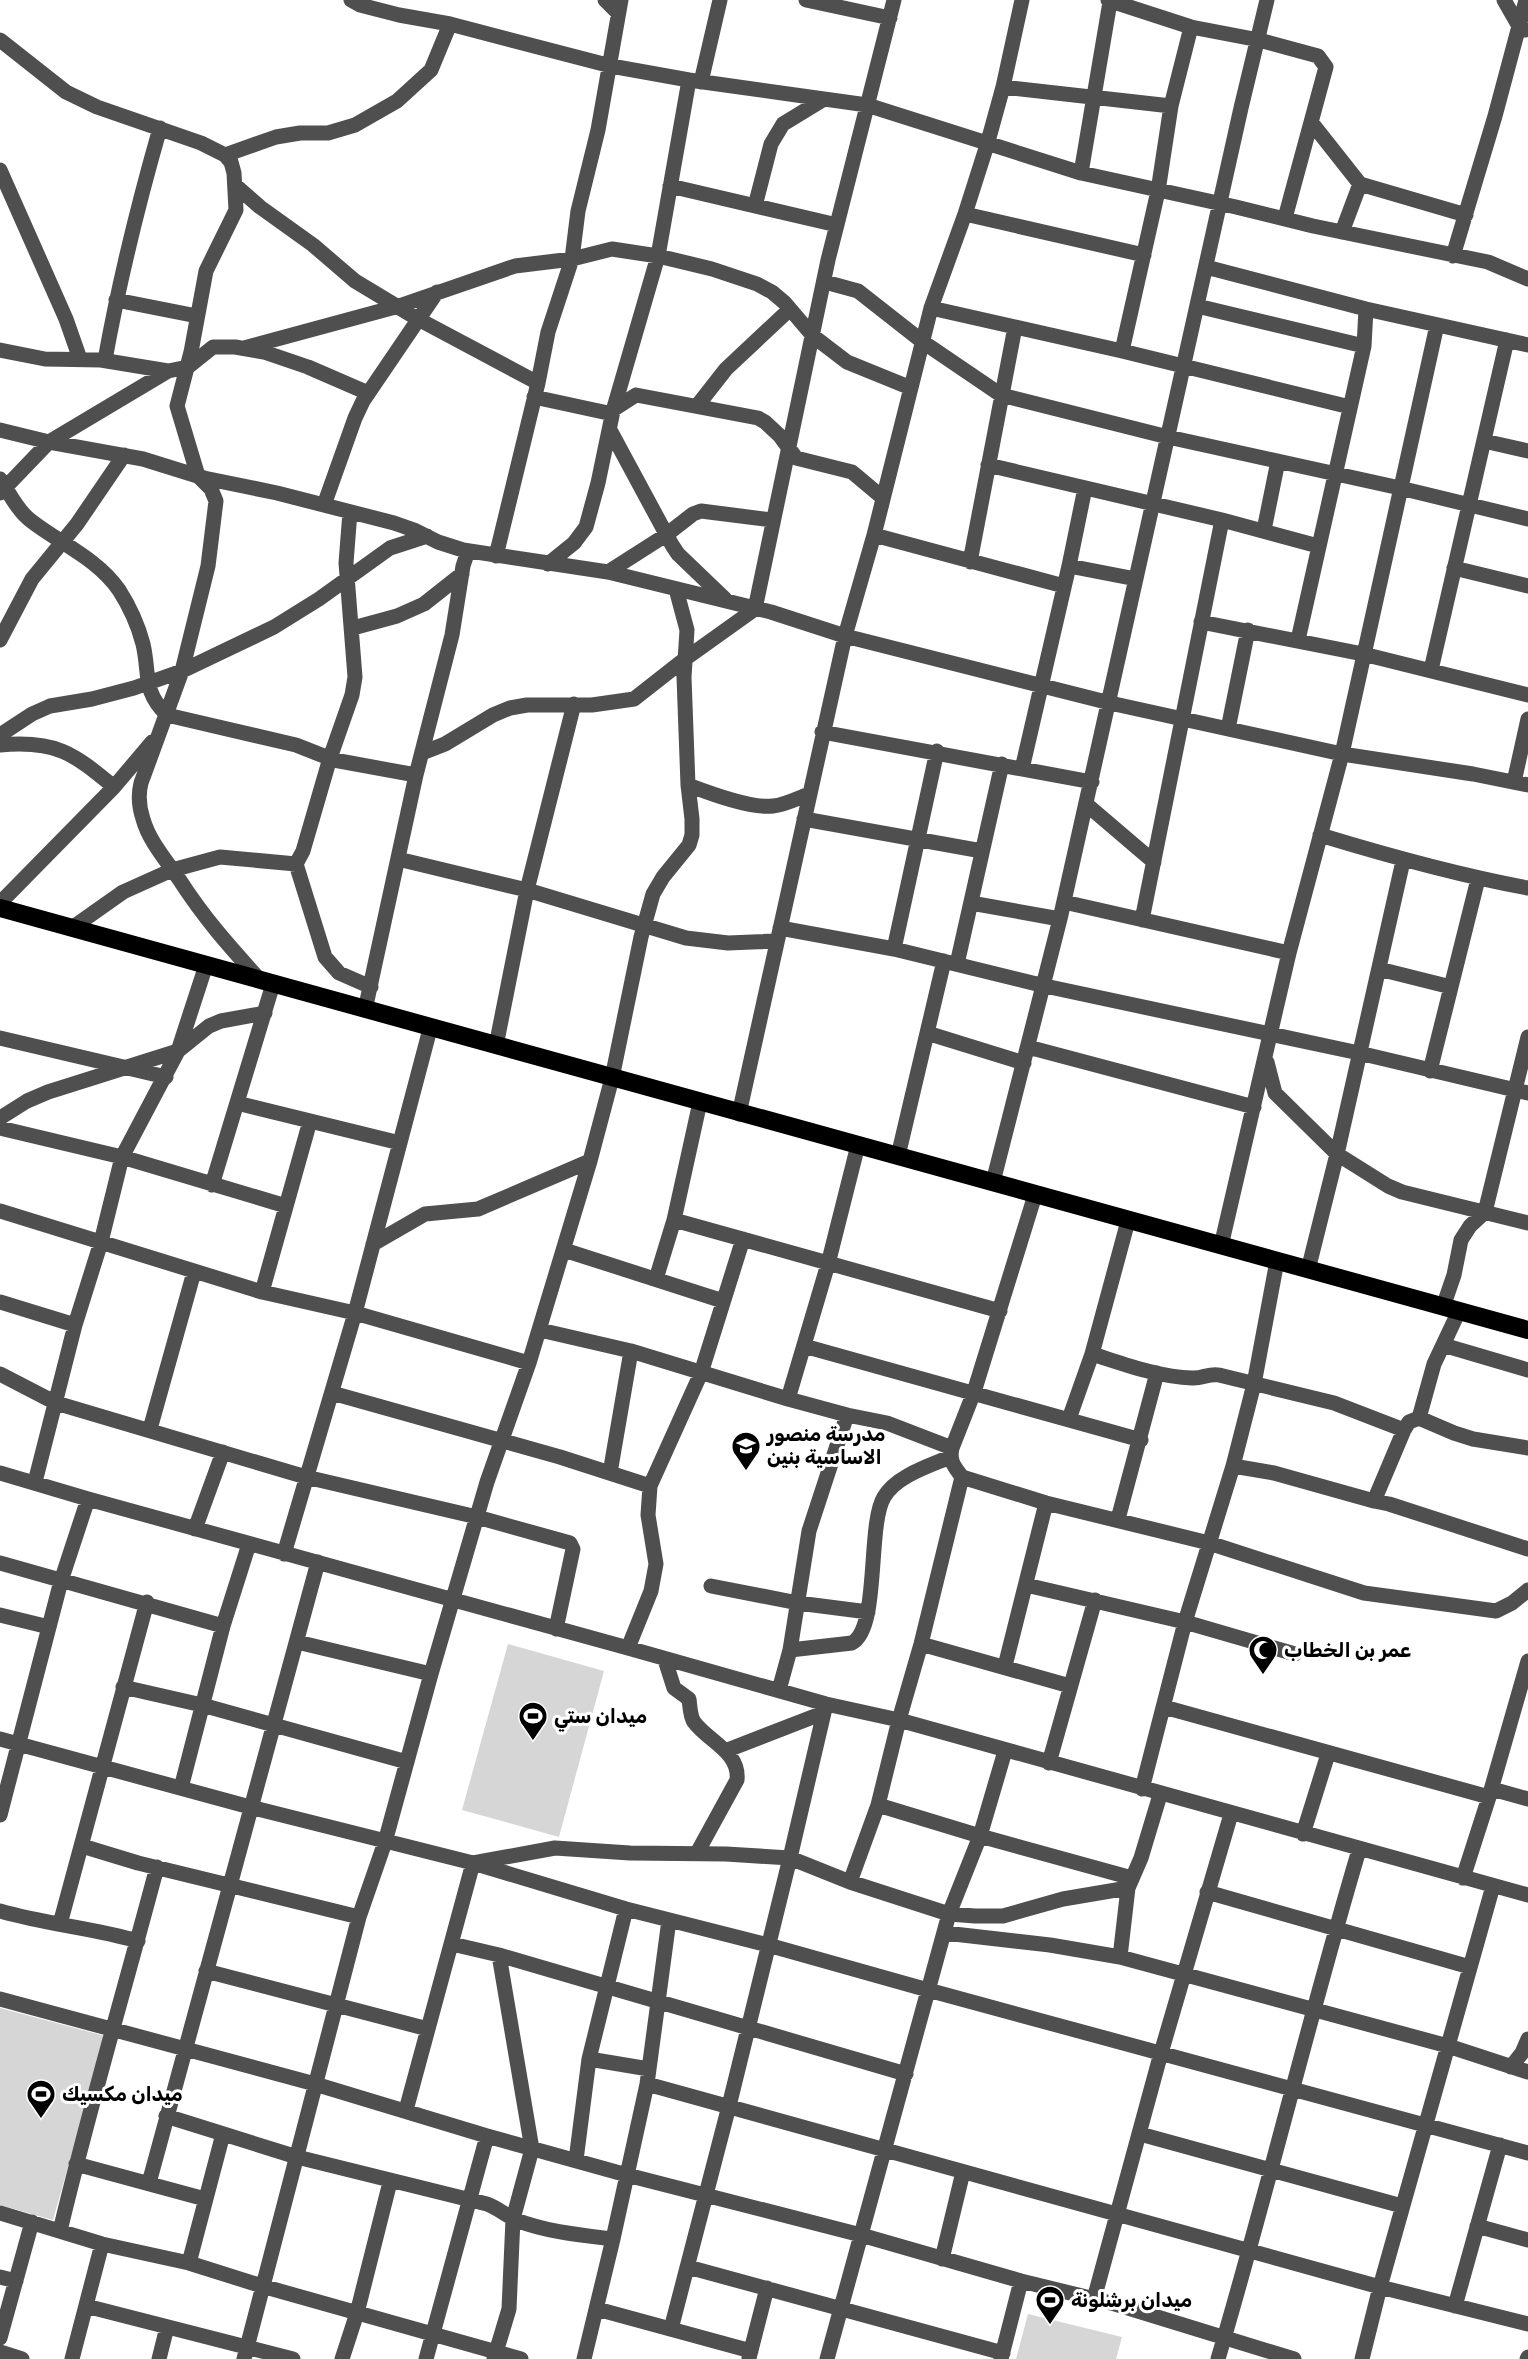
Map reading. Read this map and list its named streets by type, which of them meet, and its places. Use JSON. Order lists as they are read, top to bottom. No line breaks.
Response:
{"places":{"school or university":["مدرسة منصور الاساسية بنين"],"mosque":["عمر بن الخطاب"],"sports":["ميدان ستي","ميدان مكسيك","ميدان برشلونة"]}}
